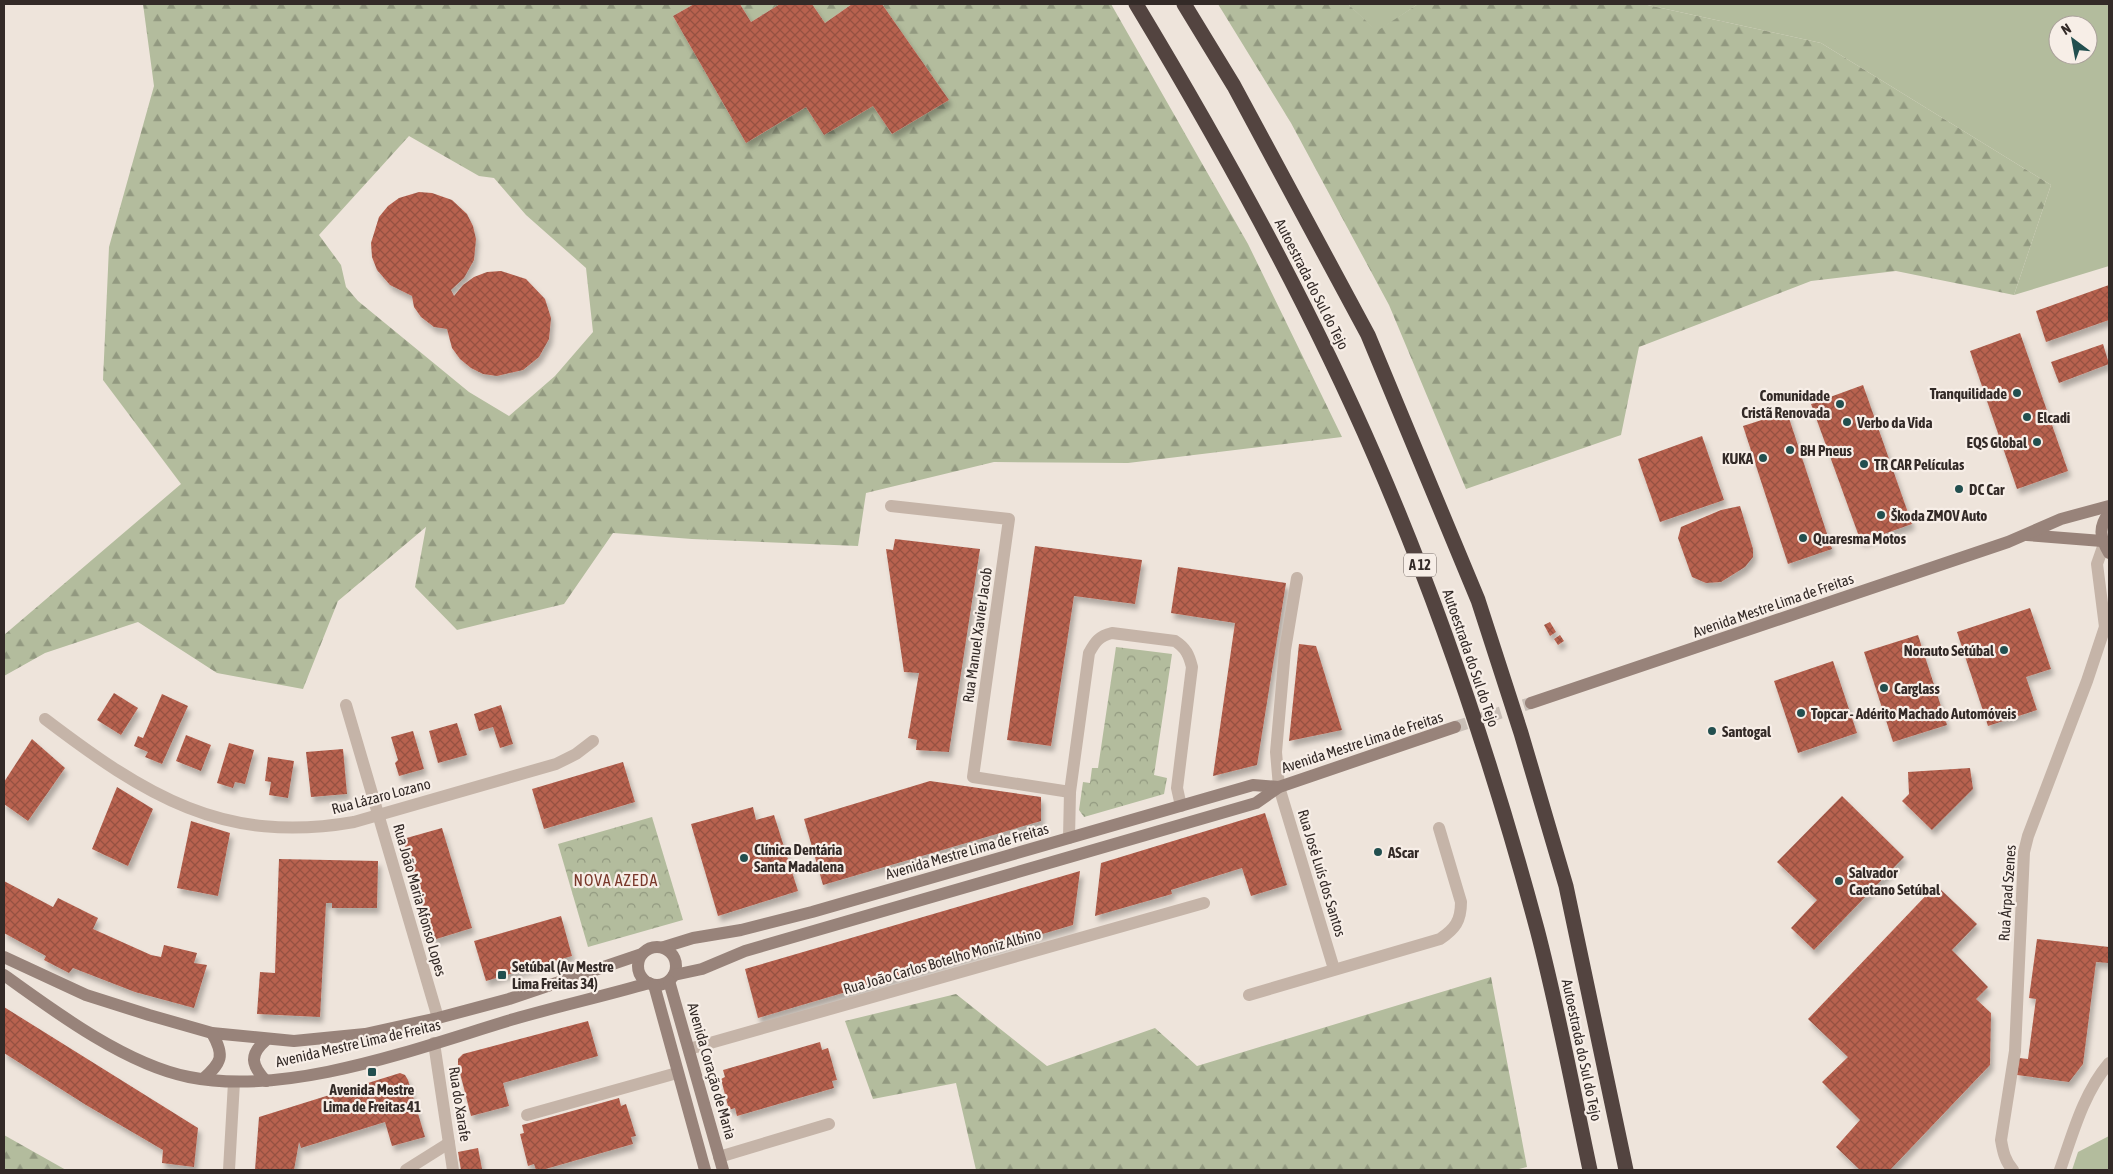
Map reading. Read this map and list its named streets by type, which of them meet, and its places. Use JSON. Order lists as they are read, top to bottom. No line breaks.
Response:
{"streets":{"highway":["Autoestrada do Sul do Tejo","A 12"],"main road":["Avenida Mestre Lima de Freitas","Avenida Coração de Maria"],"street":["Rua Manuel Xavier Jacob","Rua Lázaro Lozano","Rua José Luís dos Santos","Rua Árpad Szenes","Rua João Maria Afonso Lopes","Rua João Carlos Botelho Moniz Albino","Rua do Xarafe"]},"crossings":[["Avenida Mestre Lima de Freitas","Rua José Luís dos Santos"],["Avenida Mestre Lima de Freitas","Rua Árpad Szenes"],["Avenida Mestre Lima de Freitas","Rua João Maria Afonso Lopes"],["Avenida Mestre Lima de Freitas","Avenida Coração de Maria"],["Avenida Mestre Lima de Freitas","Rua do Xarafe"],["Rua Lázaro Lozano","Rua João Maria Afonso Lopes"],["Rua João Carlos Botelho Moniz Albino","Avenida Coração de Maria"]],"districts":["NOVA AZEDA"],"places":{"other":["Tranquilidade","Comunidade Cristã Renovada","Elcadi","Verbo da Vida","EQS Global","BH Pneus","KUKA","TR CAR Películas","DC Car","Škoda ZMOV Auto","Quaresma Motos","Norauto Setúbal","Carglass","Topcar - Adérito Machado Automóveis","Santogal","AScar","Clínica Dentária Santa Madalena","Salvador Caetano Setúbal"],"transit":["Setúbal (Av Mestre Lima Freitas 34)","Avenida Mestre Lima de Freitas 41"]},"north":"top left"}
